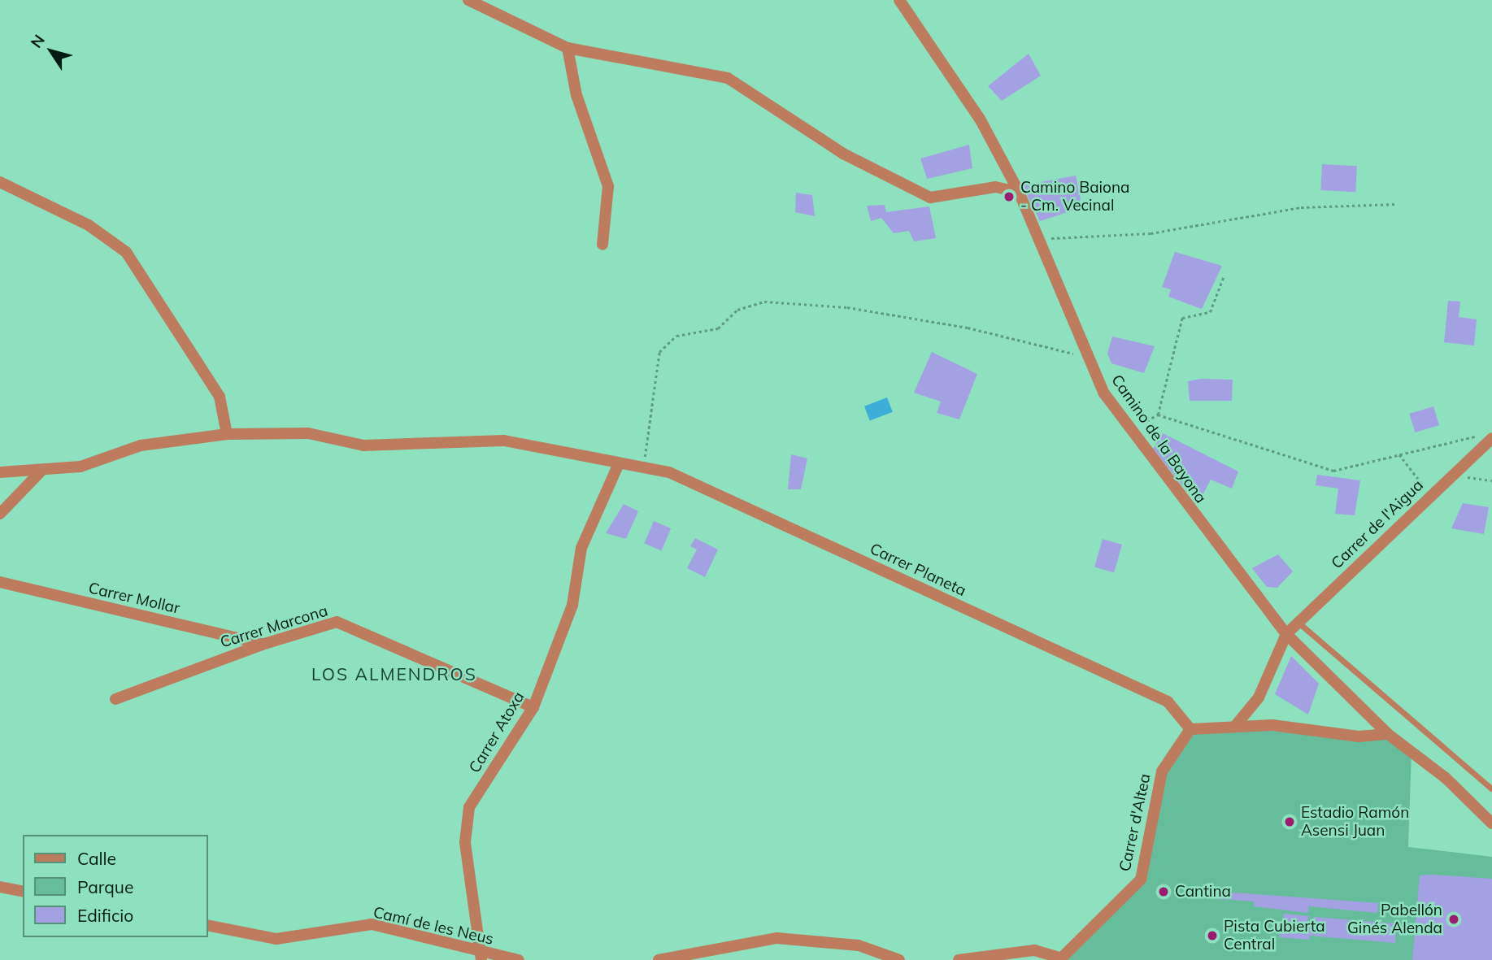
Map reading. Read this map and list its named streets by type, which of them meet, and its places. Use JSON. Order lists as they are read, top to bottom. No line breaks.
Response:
{"streets":{"street":["Camino de la Bayona","Carrer de l'Aigua","Carrer Planeta","Carrer Mollar","Carrer Marcona","Carrer Atoxa","Carrer d'Altea","Camí de les Neus"]},"crossings":[["Camino de la Bayona","Carrer de l'Aigua"],["Carrer Planeta","Carrer Atoxa"],["Carrer Planeta","Carrer d'Altea"],["Carrer Mollar","Carrer Marcona"],["Carrer Marcona","Carrer Atoxa"],["Carrer Atoxa","Camí de les Neus"]],"districts":["LOS ALMENDROS"],"places":["Camino Baiona - Cm. Vecinal","Estadio Ramón Asensi Juan","Cantina","Pabellón Ginés Alenda","Pista Cubierta Central"],"legend":["Calle","Parque","Edificio"],"north":"top left"}
